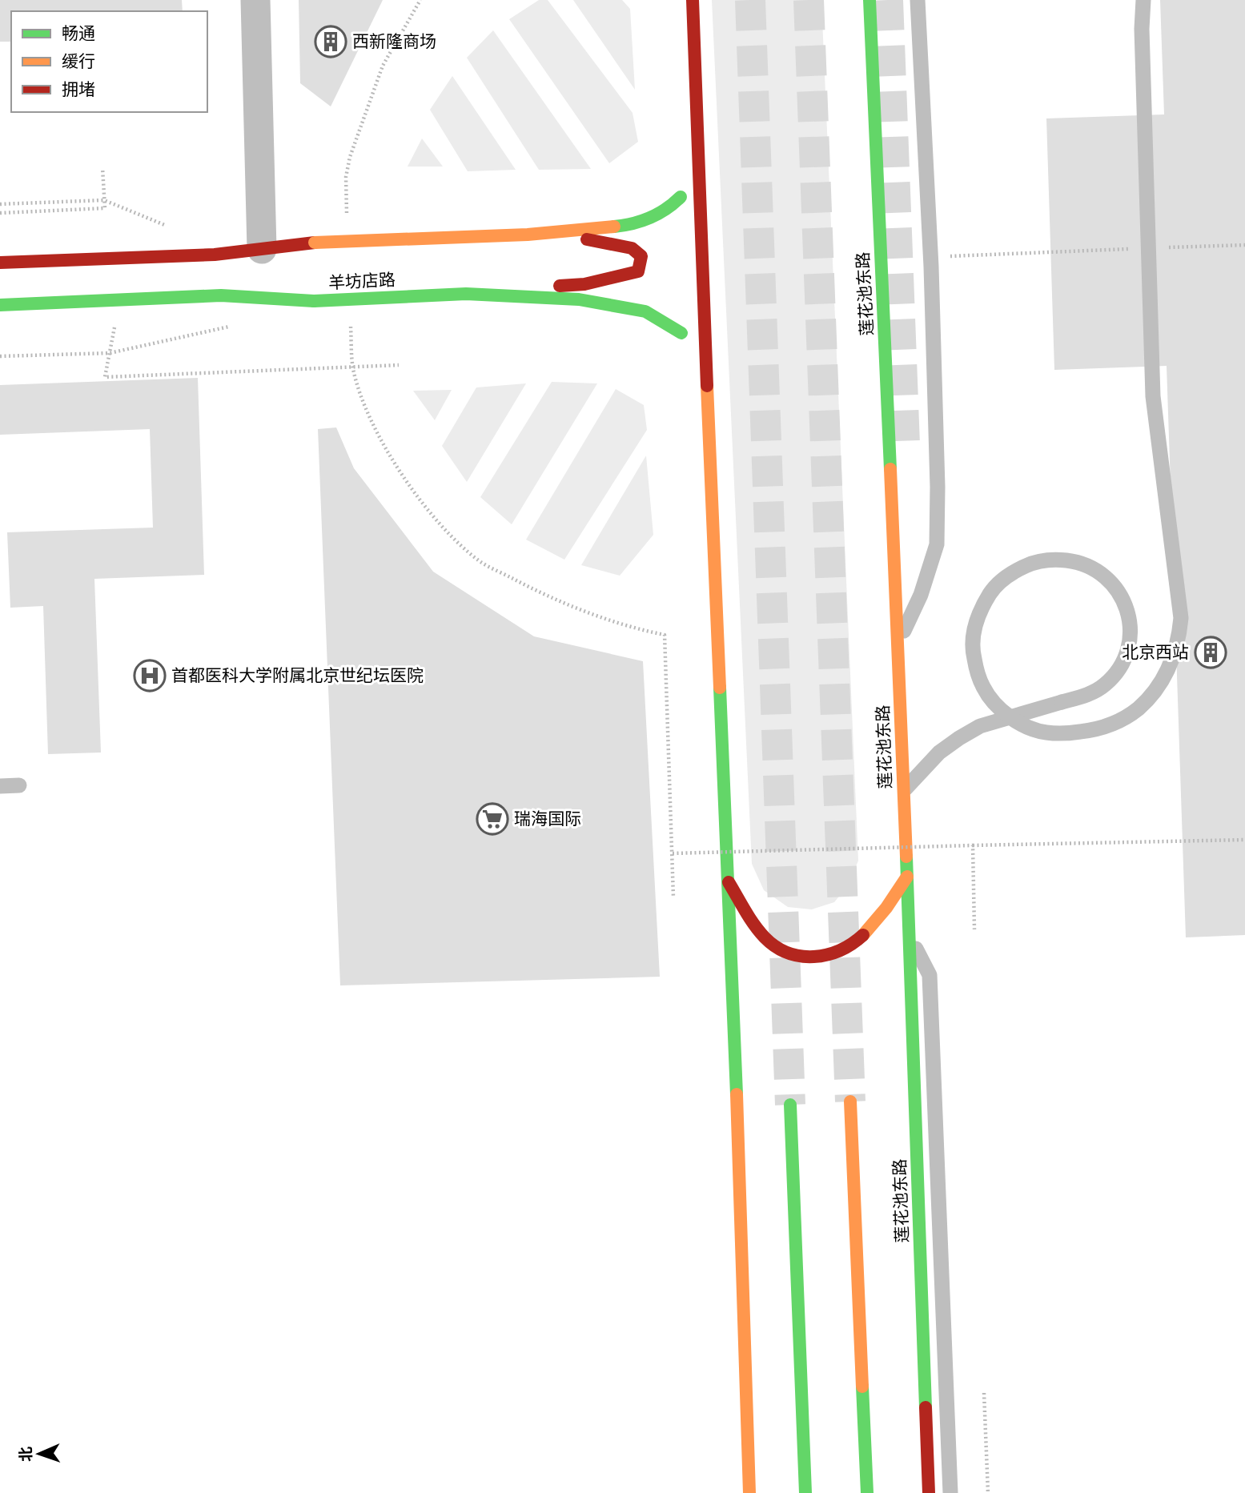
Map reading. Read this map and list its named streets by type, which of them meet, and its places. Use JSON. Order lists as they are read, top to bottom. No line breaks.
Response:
{"streets":{"main road":["羊坊店路","莲花池东路"]},"places":{"building":["西新隆商场","北京西站"],"hospital":["首都医科大学附属北京世纪坛医院"],"supermarket":["瑞海国际"]},"legend":["畅通","缓行","拥堵"],"north":"left"}
